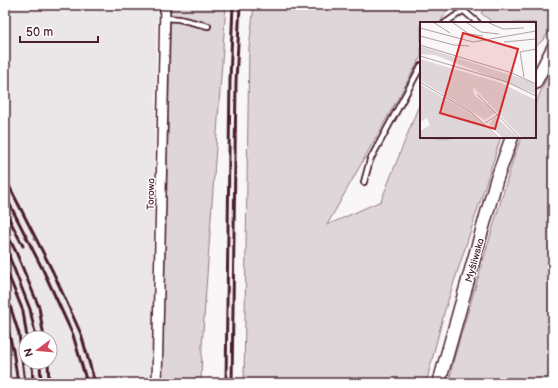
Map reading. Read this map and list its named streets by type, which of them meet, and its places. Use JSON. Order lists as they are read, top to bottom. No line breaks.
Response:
{"streets":{"street":["Torowa","Myśliwska"]},"scale_bar":"50 m","north":"left"}
